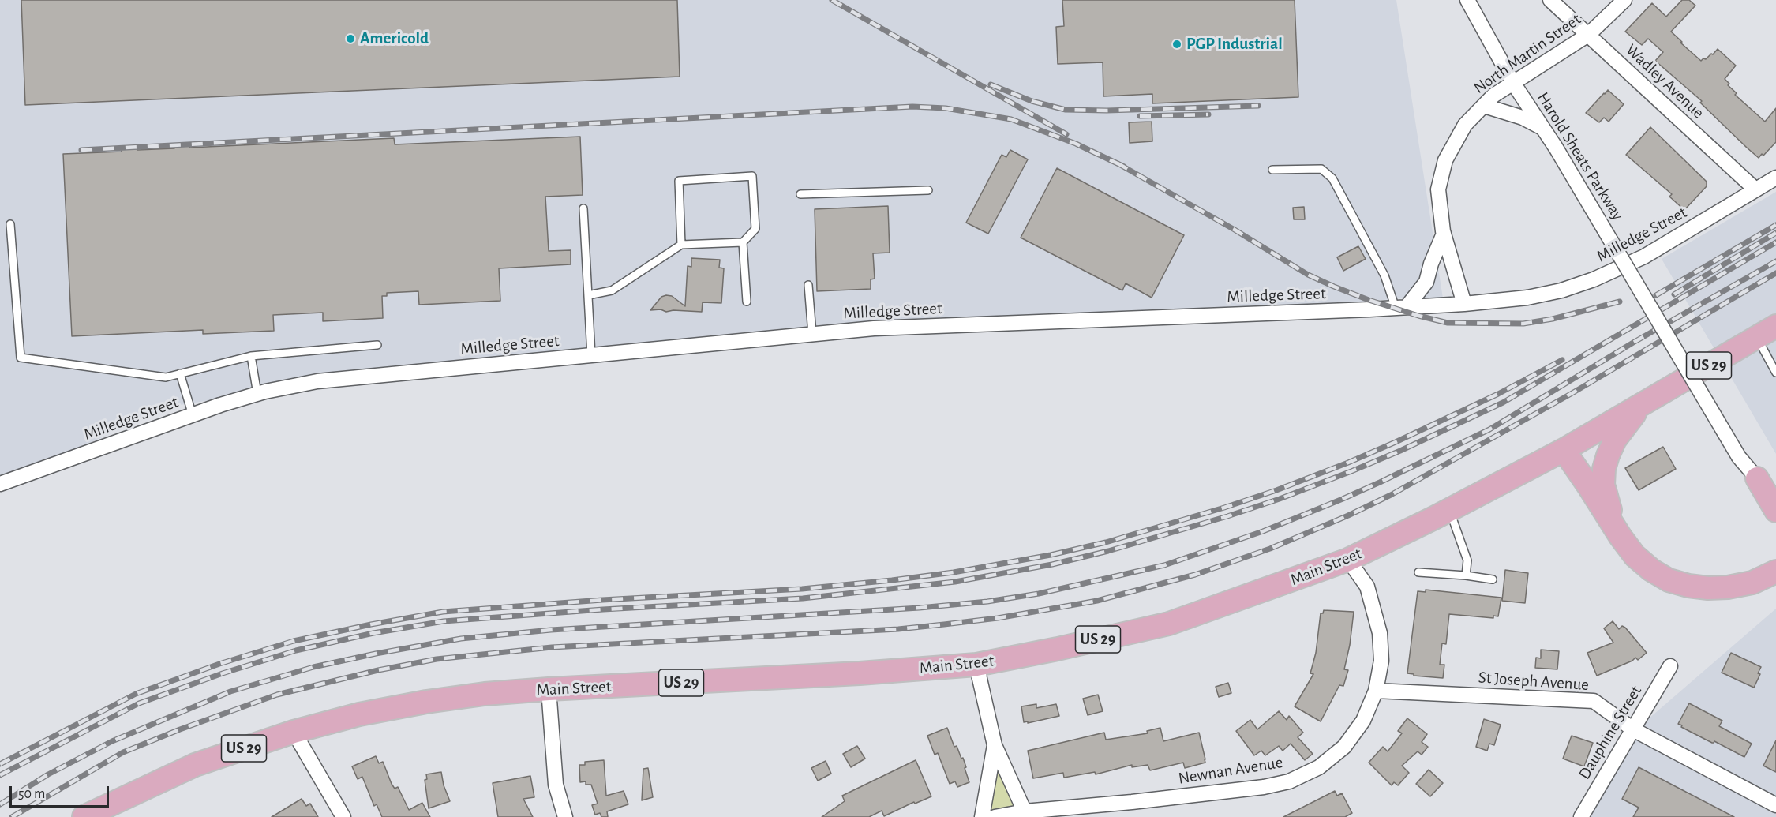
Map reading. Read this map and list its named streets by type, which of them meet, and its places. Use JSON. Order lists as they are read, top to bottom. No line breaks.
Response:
{"streets":{"main road":["US 29","Main Street"],"street":["North Martin Street","Wadley Avenue","Harold Sheats Parkway","Milledge Street","St Joseph Avenue","Dauphine Street","Newnan Avenue"]},"crossings":[["North Martin Street","Wadley Avenue"],["North Martin Street","Harold Sheats Parkway"],["North Martin Street","Milledge Street"],["Wadley Avenue","Milledge Street"],["Main Street","Newnan Avenue"],["St Joseph Avenue","Dauphine Street"],["St Joseph Avenue","Newnan Avenue"]],"places":["Americold","PGP Industrial"],"scale_bar":"50 m"}
